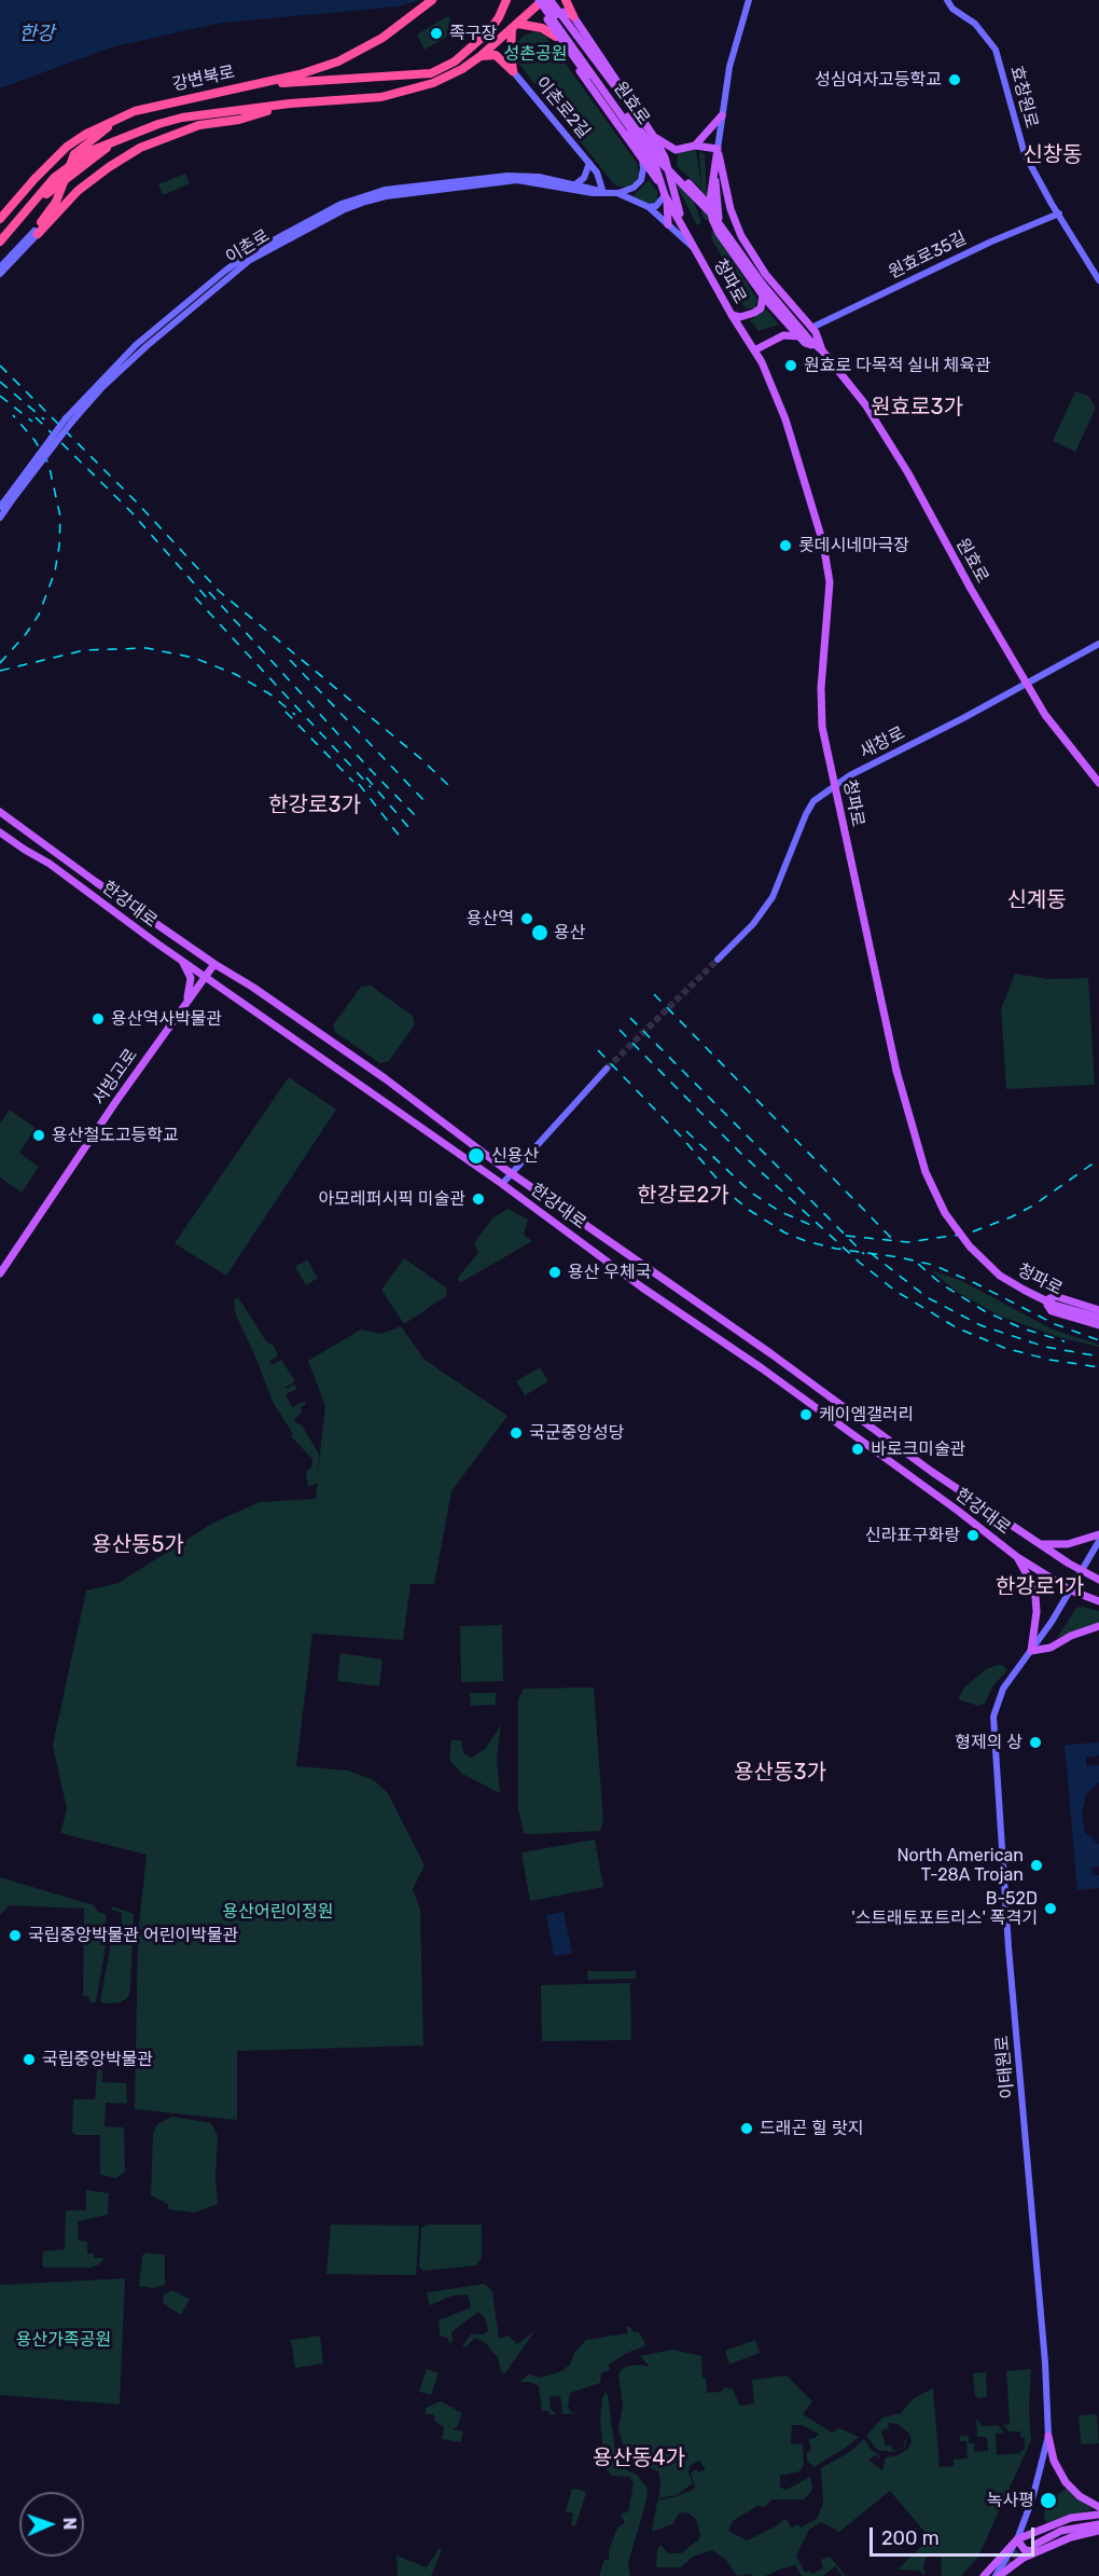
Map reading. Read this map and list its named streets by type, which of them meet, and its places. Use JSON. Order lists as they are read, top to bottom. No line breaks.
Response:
{"streets":{"highway":["강변북로"],"main road":["원효로","청파로","한강대로","서빙고로"],"street":["효창원로","이촌로2길","이촌로","원효로35길","새창로","이태원로"]},"crossings":[["효창원로","원효로35길"],["원효로","원효로35길"],["원효로","새창로"],["이촌로2길","이촌로"],["이촌로","청파로"],["청파로","새창로"],["한강대로","서빙고로"],["한강대로","이태원로"]],"districts":["신창동","원효로3가","한강로3가","신계동","한강로2가","용산동5가","한강로1가","용산동3가","용산동4가"],"water":["한강"],"parks":["성촌공원","용산어린이정원","용산가족공원"],"places":["족구장","성심여자고등학교","원효로 다목적 실내 체육관","롯데시네마극장","용산역","용산","용산역사박물관","용산철도고등학교","신용산","아모레퍼시픽 미술관","용산 우체국","케이엠갤러리","국군중앙성당","바로크미술관","신라표구화랑","형제의 상","North American T-28A Trojan","B-52D '스트래토포트리스' 폭격기","국립중앙박물관 어린이박물관","국립중앙박물관","드래곤 힐 랏지","녹사평"],"scale_bar":"200 m","north":"right"}
